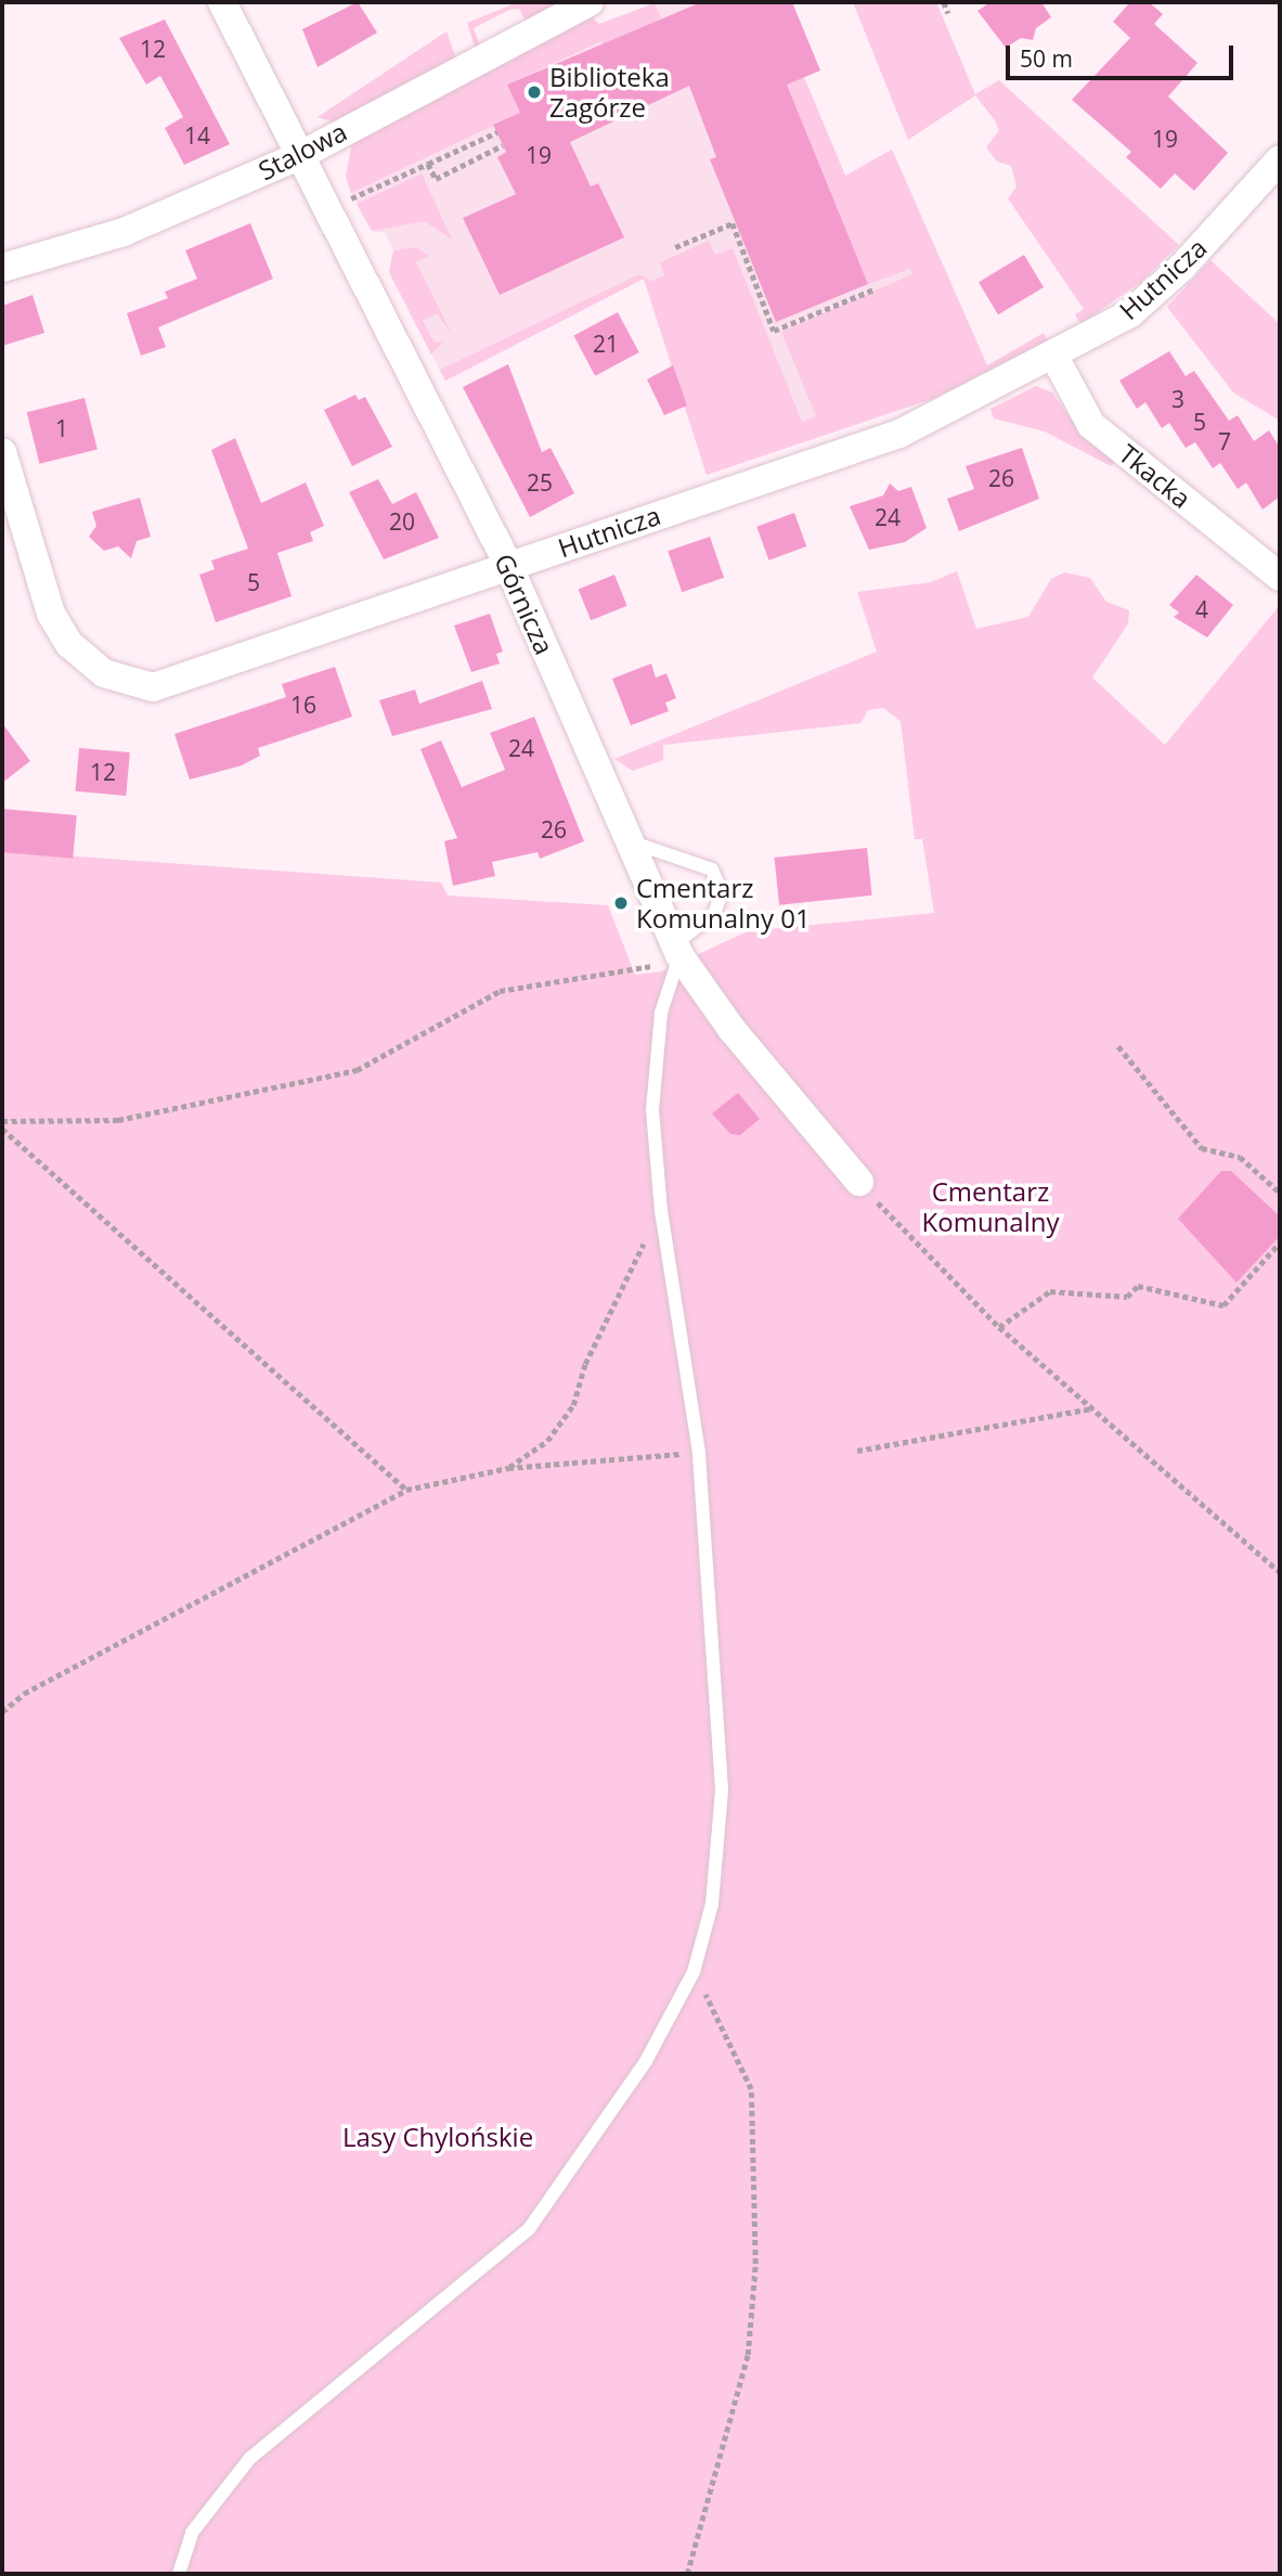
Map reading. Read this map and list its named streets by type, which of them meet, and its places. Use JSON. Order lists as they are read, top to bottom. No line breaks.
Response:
{"streets":{"street":["Stalowa","Hutnicza","Tkacka","Górnicza"]},"crossings":[["Stalowa","Górnicza"],["Hutnicza","Tkacka"],["Hutnicza","Górnicza"]],"parks":["Cmentarz Komunalny","Lasy Chylońskie"],"places":["Biblioteka Zagórze","Cmentarz Komunalny 01"],"house_numbers":["12","14","19","19","21","3","5","1","7","26","25","24","20","5","4","16","24","12","26"],"scale_bar":"50 m"}
